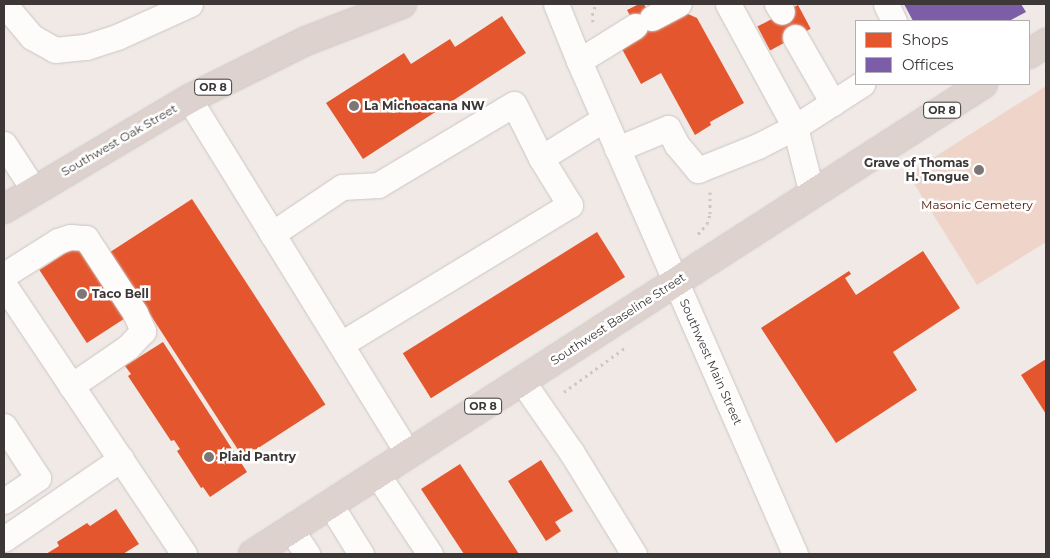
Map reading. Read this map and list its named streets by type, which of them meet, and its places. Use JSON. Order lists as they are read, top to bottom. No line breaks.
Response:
{"streets":{"highway":["OR 8","Southwest Oak Street","Southwest Baseline Street"],"street":["Southwest Main Street"]},"crossings":[["Southwest Baseline Street","Southwest Main Street"]],"parks":["Masonic Cemetery"],"places":["La Michoacana NW","Grave of Thomas H. Tongue","Taco Bell","Plaid Pantry"],"legend":["Shops","Offices"]}
